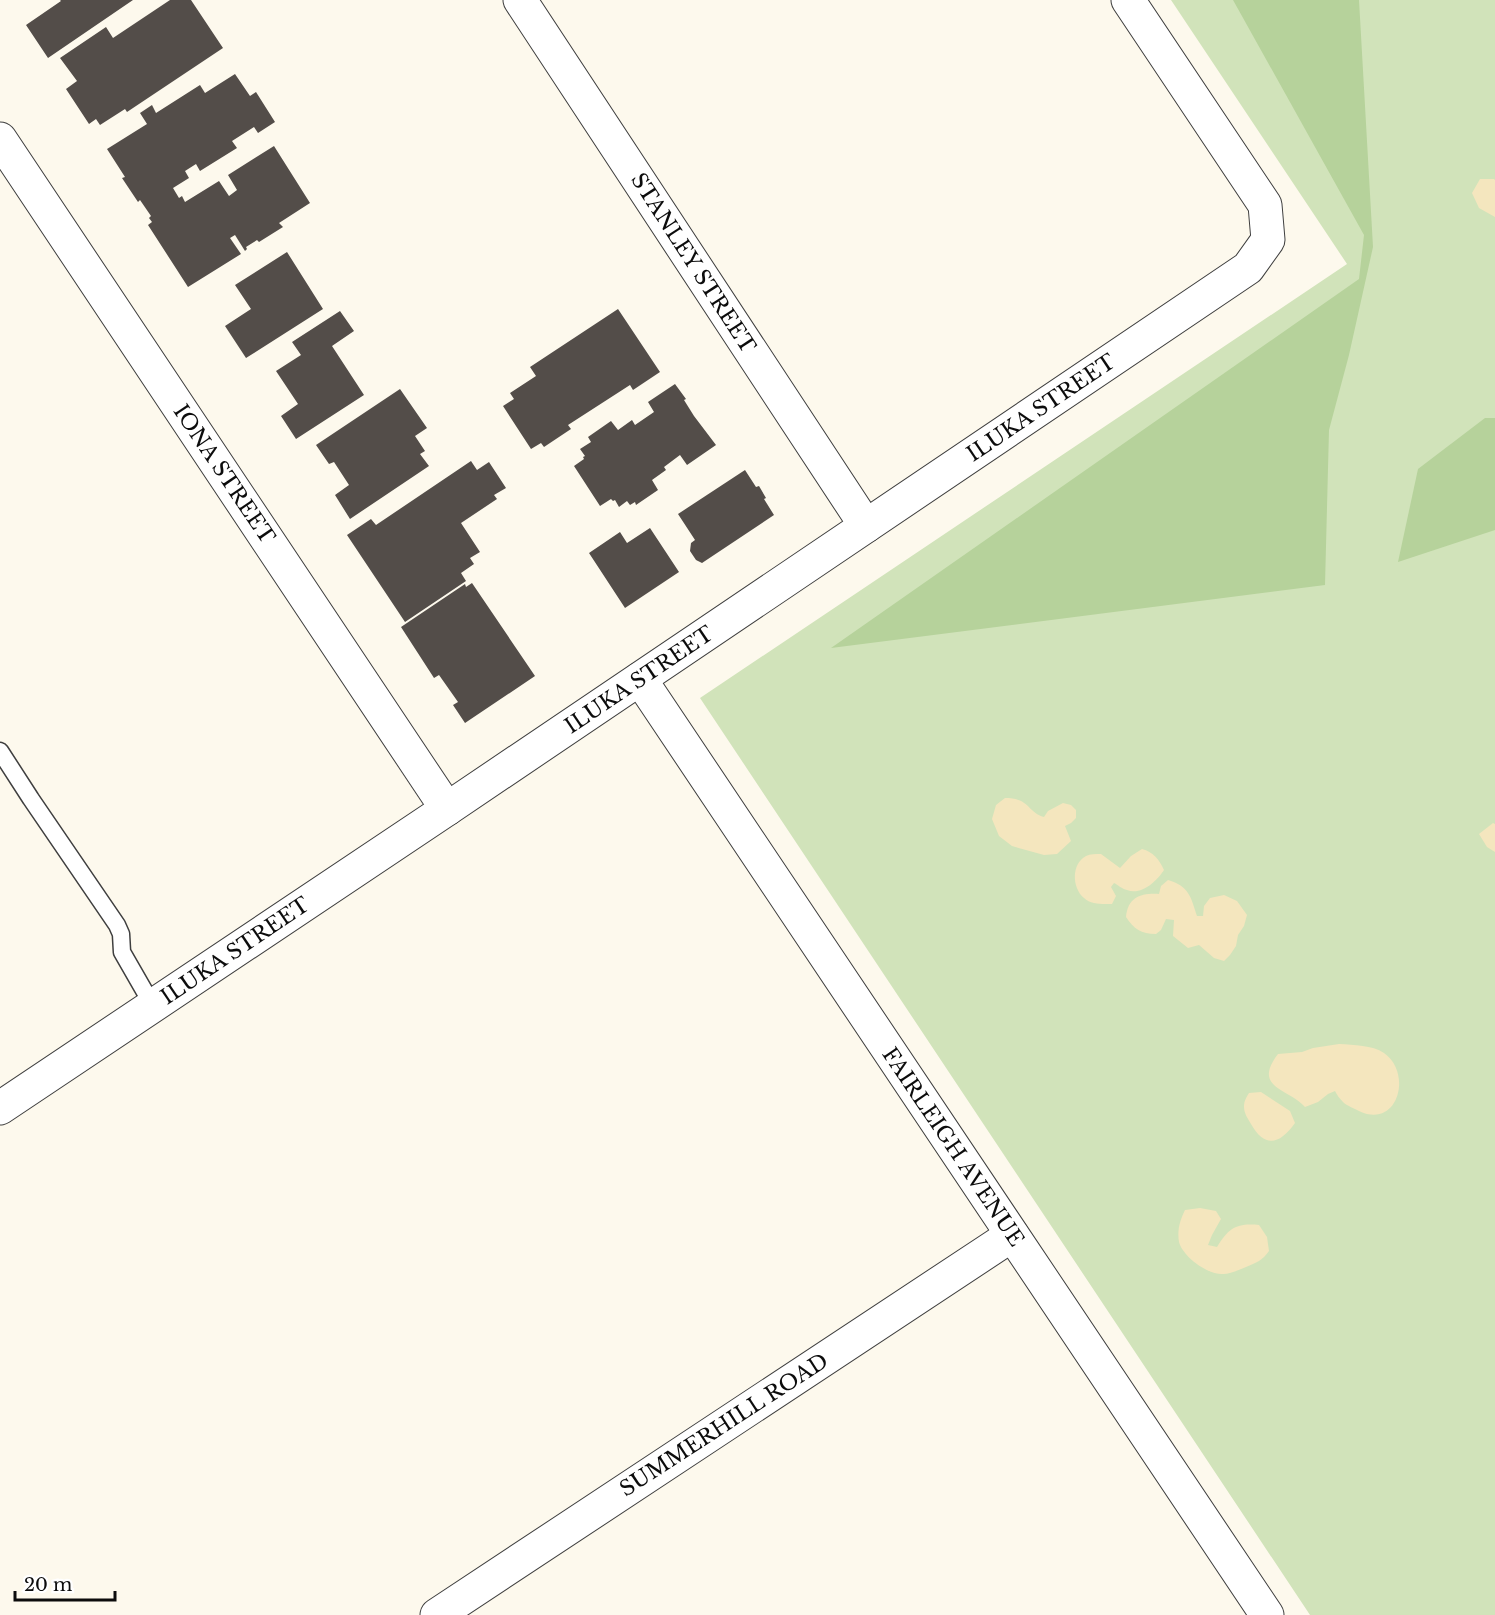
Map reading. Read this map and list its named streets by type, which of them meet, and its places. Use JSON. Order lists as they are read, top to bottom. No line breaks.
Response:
{"streets":{"street":["STANLEY STREET","ILUKA STREET","IONA STREET","FAIRLEIGH AVENUE","SUMMERHILL ROAD"]},"crossings":[["STANLEY STREET","ILUKA STREET"],["ILUKA STREET","IONA STREET"],["ILUKA STREET","FAIRLEIGH AVENUE"],["FAIRLEIGH AVENUE","SUMMERHILL ROAD"]],"scale_bar":"20 m"}
